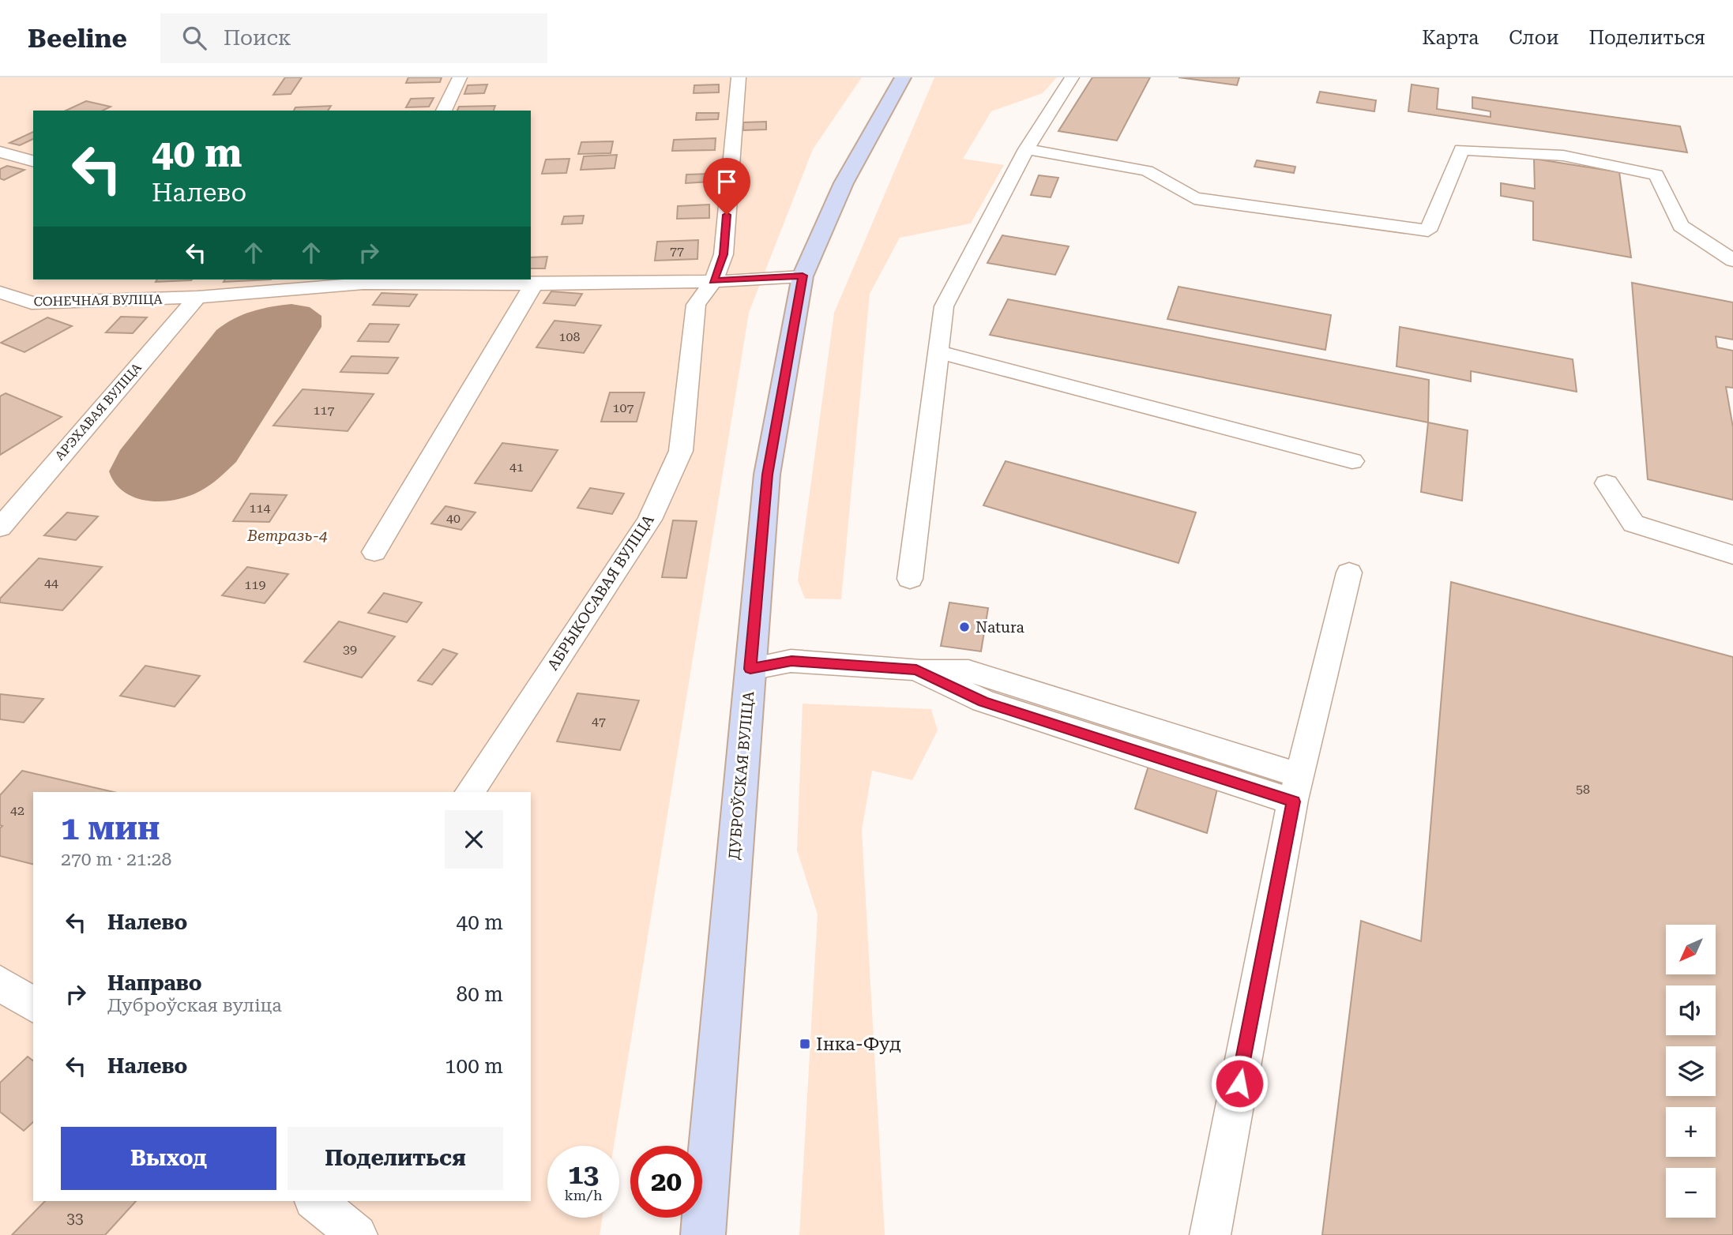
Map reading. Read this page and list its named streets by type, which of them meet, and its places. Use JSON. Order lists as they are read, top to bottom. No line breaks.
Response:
{"streets":{"main road":["ДУБРОЎСКАЯ ВУЛІЦА"],"lane":["СОНЕЧНАЯ ВУЛІЦА","АРЭХАВАЯ ВУЛІЦА","АБРЫКОСАВАЯ ВУЛІЦА"]},"crossings":[["СОНЕЧНАЯ ВУЛІЦА","АРЭХАВАЯ ВУЛІЦА"],["СОНЕЧНАЯ ВУЛІЦА","АБРЫКОСАВАЯ ВУЛІЦА"],["СОНЕЧНАЯ ВУЛІЦА","ДУБРОЎСКАЯ ВУЛІЦА"]],"parks":["Ветразь-4"],"places":{"other":["Natura"],"transit":["Інка-Фуд"]},"house_numbers":["77","108","107","117","41","114","40","44","119","39","47","58","42","33"],"north":"bottom left","page":{"header":"Beeline","search":"Поиск","nav":["Карта","Слои","Поделиться"],"turn":["40 m","Налево"],"heading":["1 мин","270 m · 21:28"],"list":[{"name":"Налево","value":"40 m"},{"name":"Направо","note":"Дуброўская вуліца","value":"80 m"},{"name":"Налево","value":"100 m"}],"map_buttons":["+","−"],"buttons":["Выход","Поделиться"],"speed":"13 km/h","limit":"20"}}
